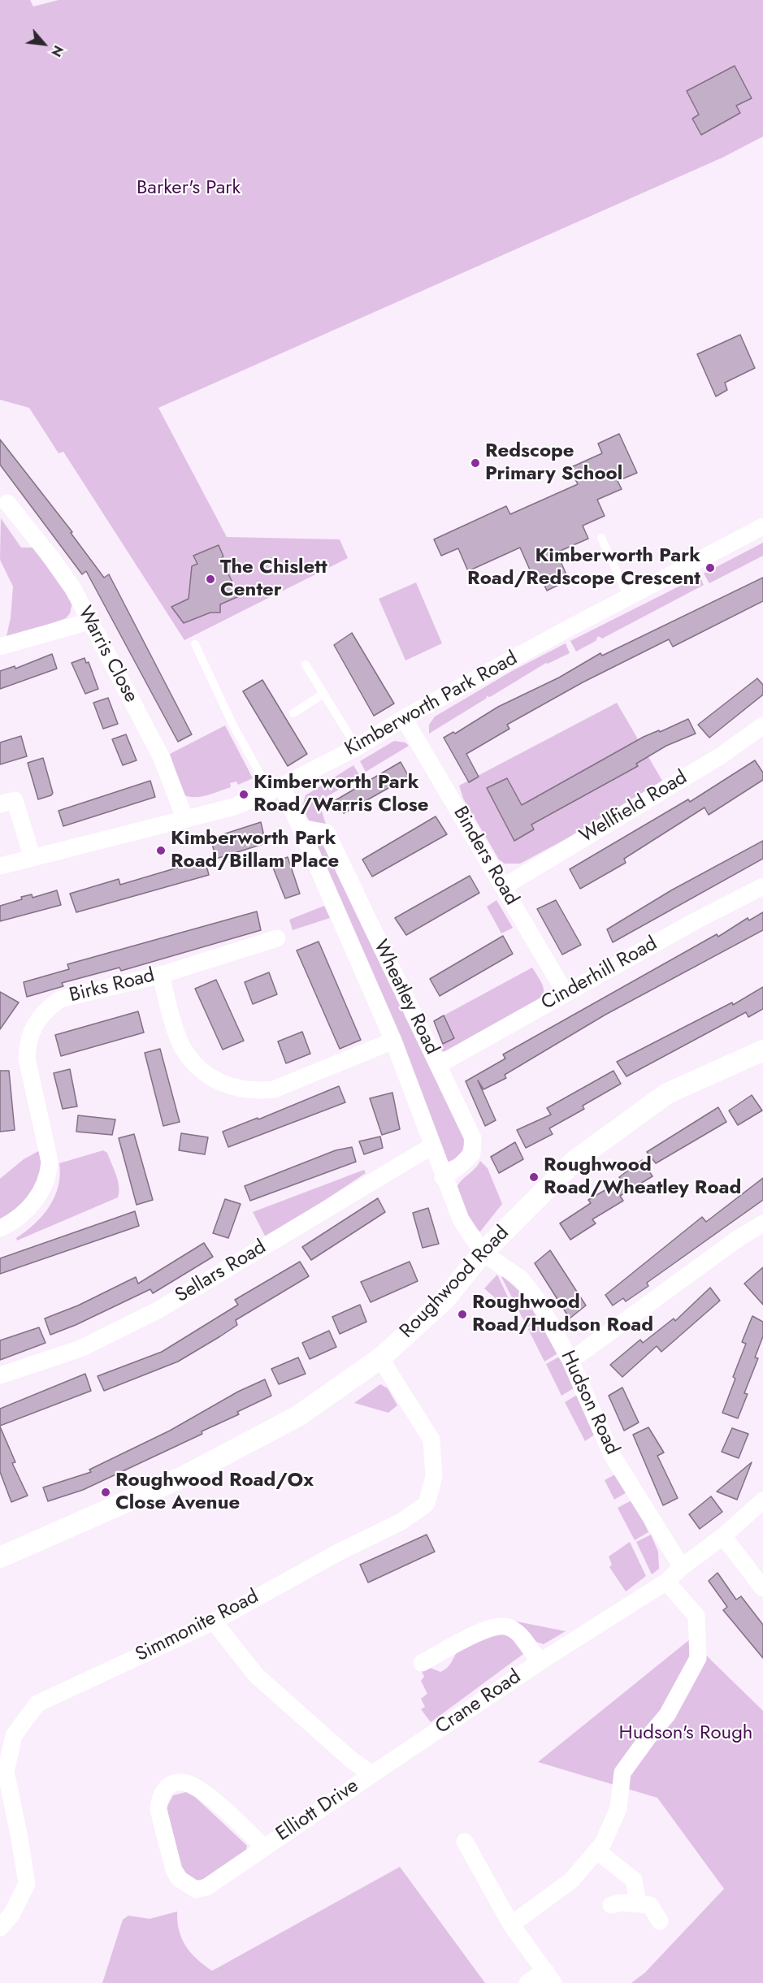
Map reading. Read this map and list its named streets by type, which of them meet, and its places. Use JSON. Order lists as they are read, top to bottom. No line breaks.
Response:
{"streets":{"street":["Warris Close","Kimberworth Park Road","Wellfield Road","Binders Road","Cinderhill Road","Birks Road","Wheatley Road","Sellars Road","Roughwood Road","Hudson Road","Simmonite Road","Crane Road","Elliott Drive"]},"crossings":[["Warris Close","Kimberworth Park Road"],["Kimberworth Park Road","Binders Road"],["Kimberworth Park Road","Wheatley Road"],["Wellfield Road","Binders Road"],["Binders Road","Cinderhill Road"],["Cinderhill Road","Wheatley Road"],["Wheatley Road","Sellars Road"],["Wheatley Road","Roughwood Road"],["Wheatley Road","Hudson Road"],["Roughwood Road","Hudson Road"],["Roughwood Road","Simmonite Road"],["Hudson Road","Crane Road"],["Crane Road","Elliott Drive"]],"parks":["Barker's Park","Hudson's Rough"],"places":["Redscope Primary School","Kimberworth Park Road/Redscope Crescent","The Chislett Center","Kimberworth Park Road/Warris Close","Kimberworth Park Road/Billam Place","Roughwood Road/Wheatley Road","Roughwood Road/Hudson Road","Roughwood Road/Ox Close Avenue"],"north":"bottom right"}
